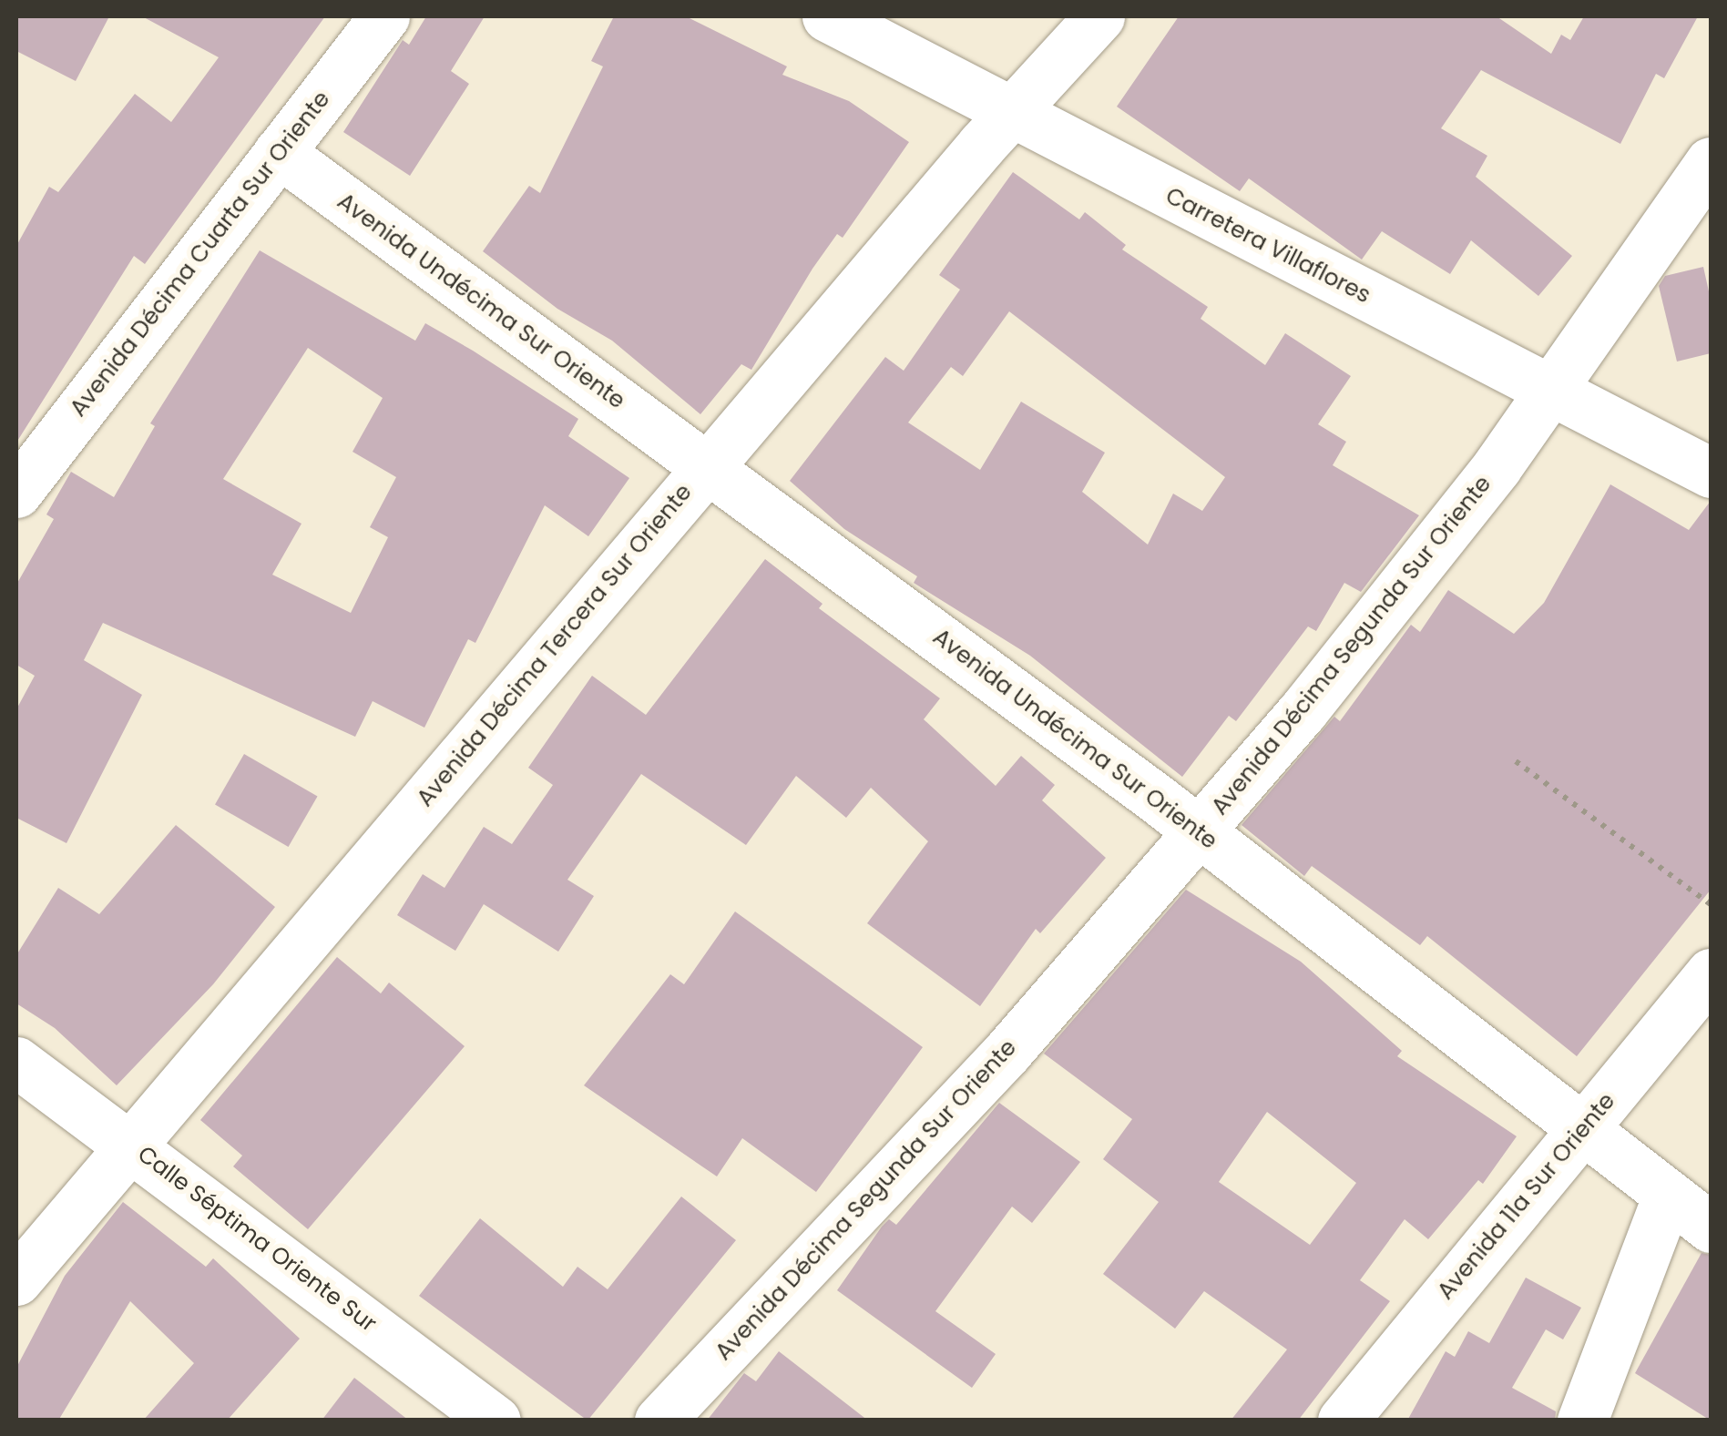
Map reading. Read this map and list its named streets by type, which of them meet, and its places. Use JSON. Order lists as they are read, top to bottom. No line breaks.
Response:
{"streets":{"street":["Carretera Villaflores","Avenida Décima Cuarta Sur Oriente","Avenida Undécima Sur Oriente","Avenida Décima Tercera Sur Oriente","Avenida Décima Segunda Sur Oriente","Avenida 11a Sur Oriente","Calle Séptima Oriente Sur"]},"crossings":[["Carretera Villaflores","Avenida Décima Tercera Sur Oriente"],["Carretera Villaflores","Avenida Décima Segunda Sur Oriente"],["Avenida Décima Cuarta Sur Oriente","Avenida Undécima Sur Oriente"],["Avenida Undécima Sur Oriente","Avenida Décima Tercera Sur Oriente"],["Avenida Undécima Sur Oriente","Avenida Décima Segunda Sur Oriente"],["Avenida Undécima Sur Oriente","Avenida 11a Sur Oriente"],["Avenida Décima Tercera Sur Oriente","Calle Séptima Oriente Sur"]]}
